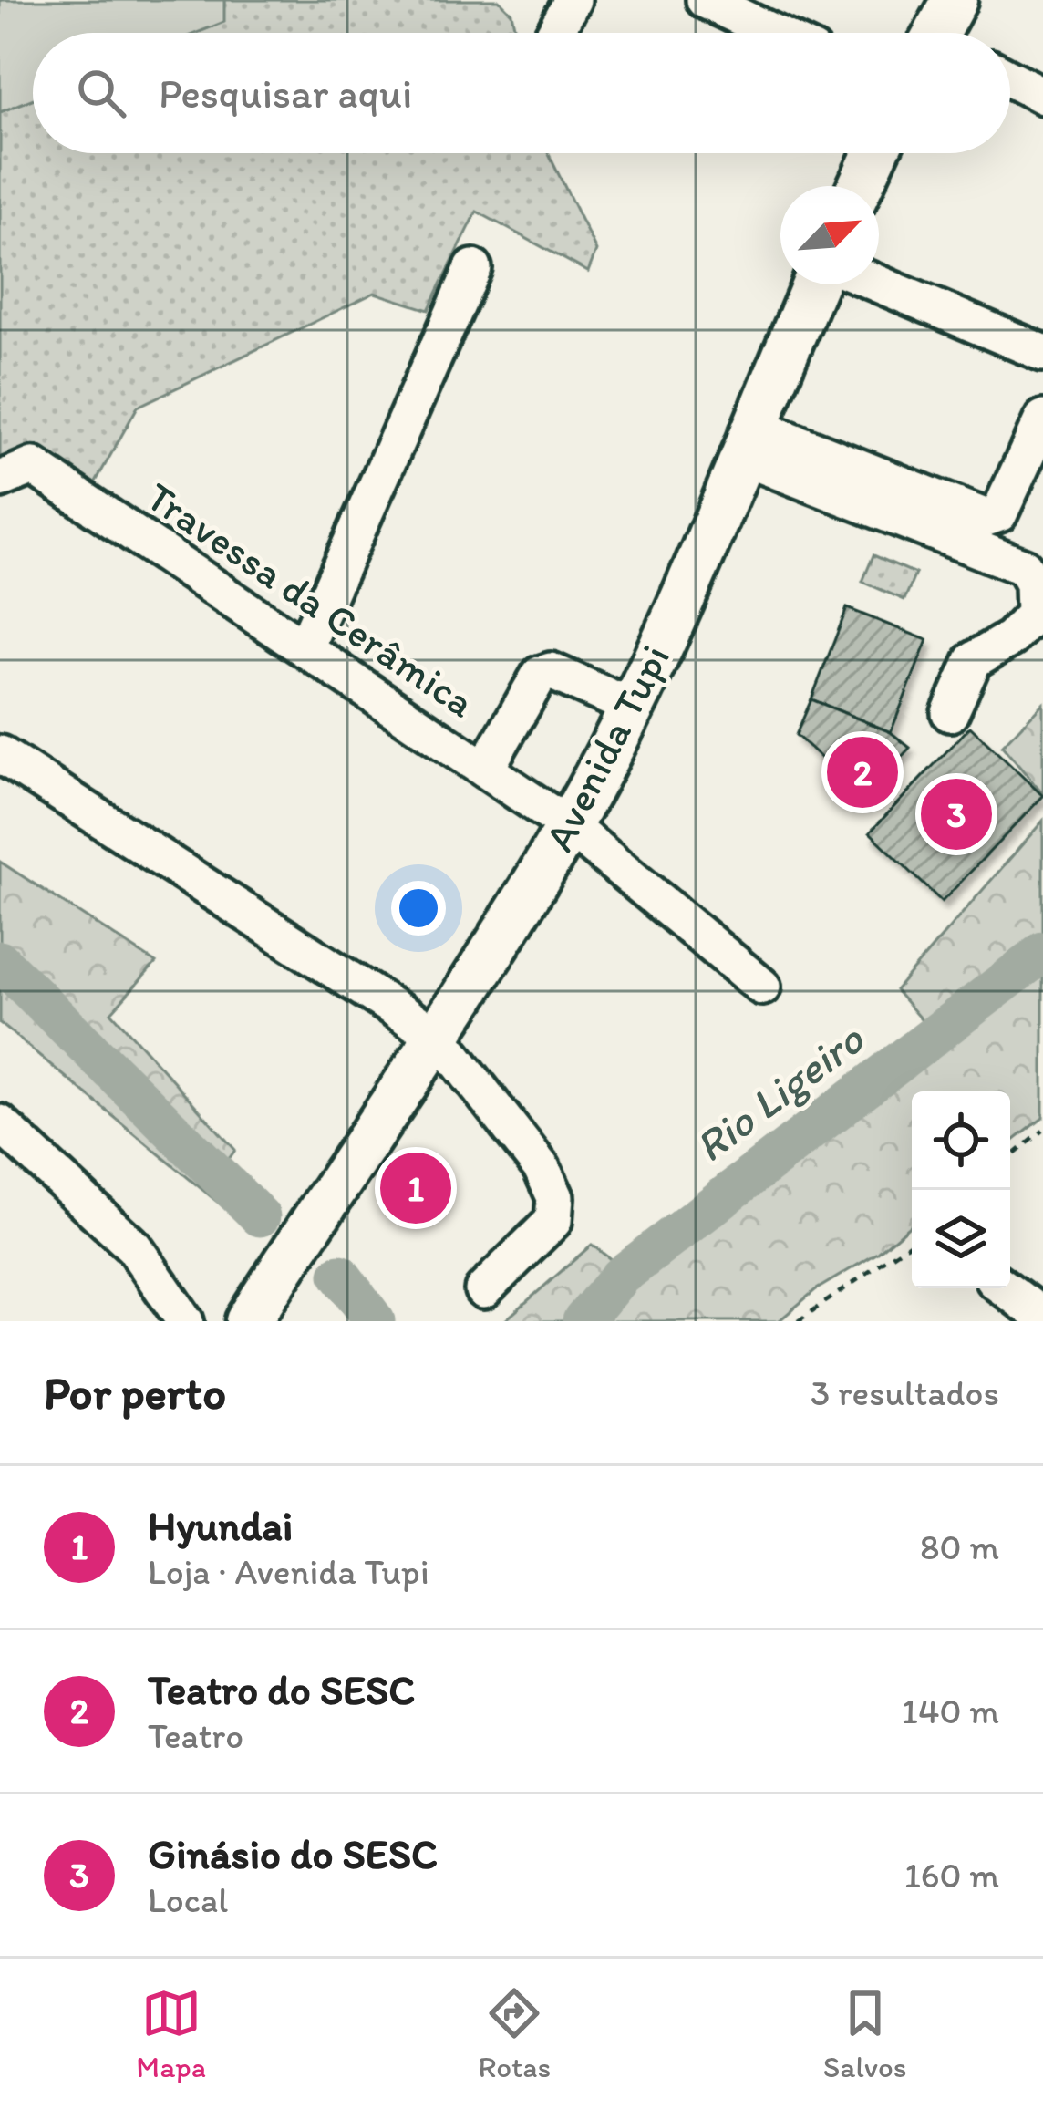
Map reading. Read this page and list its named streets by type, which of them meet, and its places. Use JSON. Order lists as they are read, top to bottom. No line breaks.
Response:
{"streets":{"main road":["Avenida Tupi"],"street":["Travessa da Cerâmica"]},"crossings":[["Travessa da Cerâmica","Avenida Tupi"]],"water":["Rio Ligeiro"],"north":"top right","page":{"search":"Pesquisar aqui","pins":["2","3","1"],"heading":["Por perto","3 resultados"],"list":[{"mark":"1","name":"Hyundai","note":"Loja · Avenida Tupi","value":"80 m"},{"mark":"2","name":"Teatro do SESC","note":"Teatro","value":"140 m"},{"mark":"3","name":"Ginásio do SESC","note":"Local","value":"160 m"}],"nav":["Mapa","Rotas","Salvos"]}}
